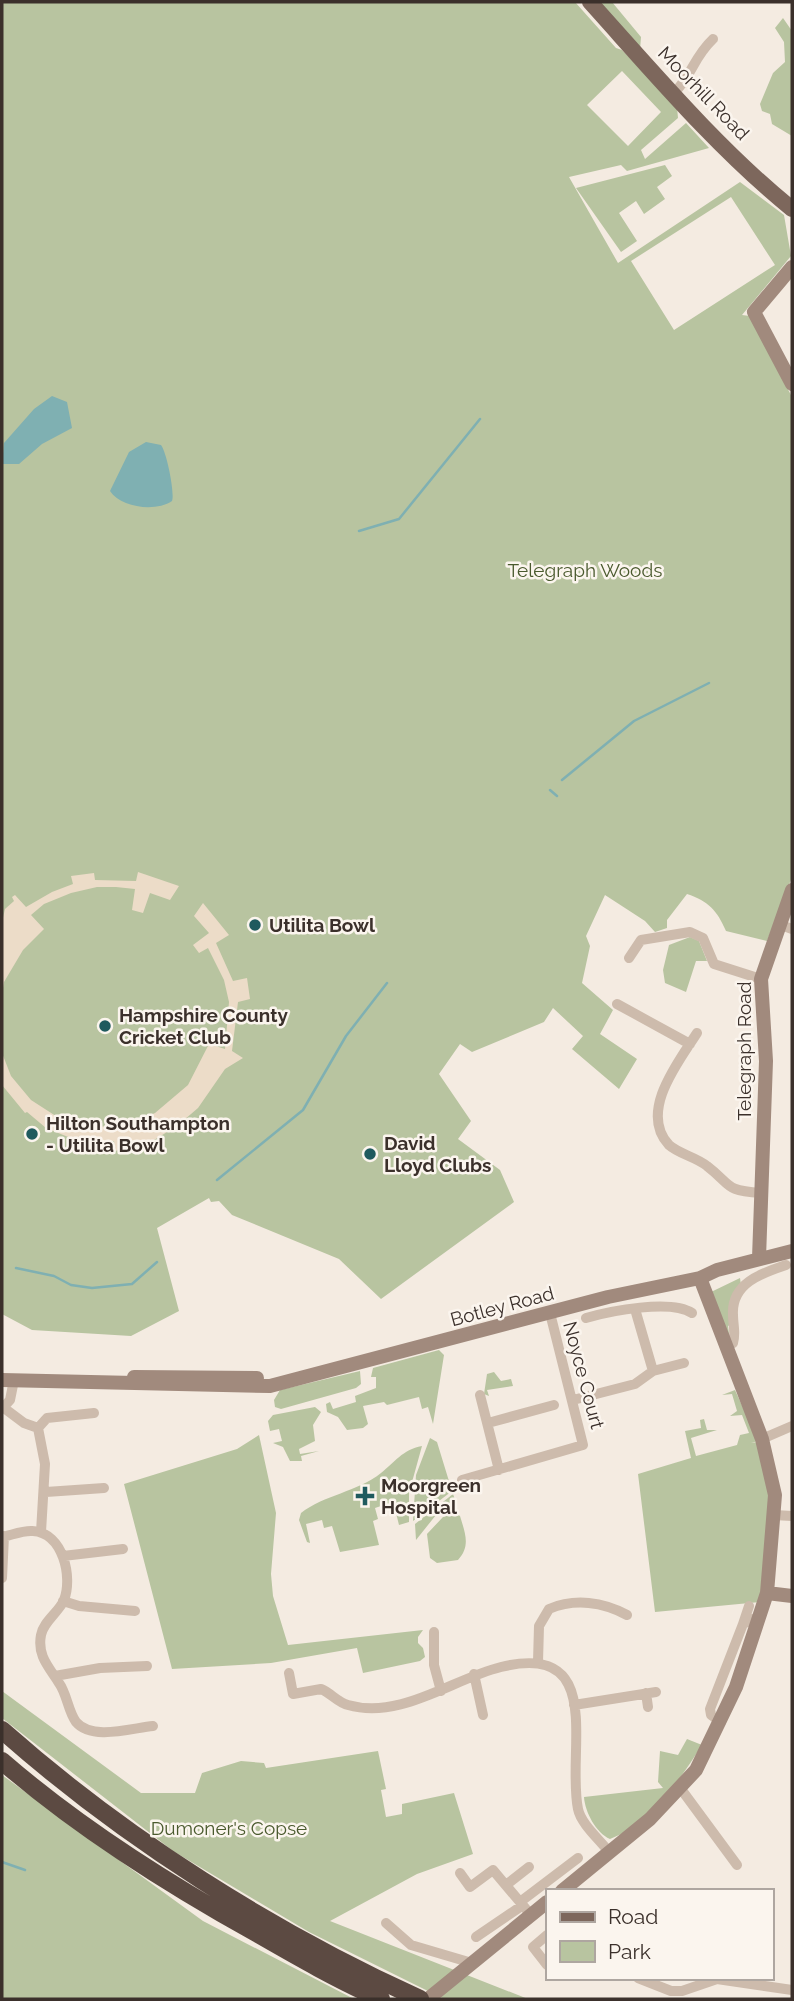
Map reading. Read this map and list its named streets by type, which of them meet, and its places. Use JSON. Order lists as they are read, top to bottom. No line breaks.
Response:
{"streets":{"main road":["Moorhill Road"],"street":["Telegraph Road","Botley Road","Noyce Court"]},"crossings":[["Telegraph Road","Botley Road"],["Botley Road","Noyce Court"]],"parks":["Telegraph Woods","Dumoner's Copse"],"places":{"other":["Utilita Bowl","Hampshire County Cricket Club","Hilton Southampton - Utilita Bowl","David Lloyd Clubs"],"health":["Moorgreen Hospital"]},"legend":["Road","Park"]}
